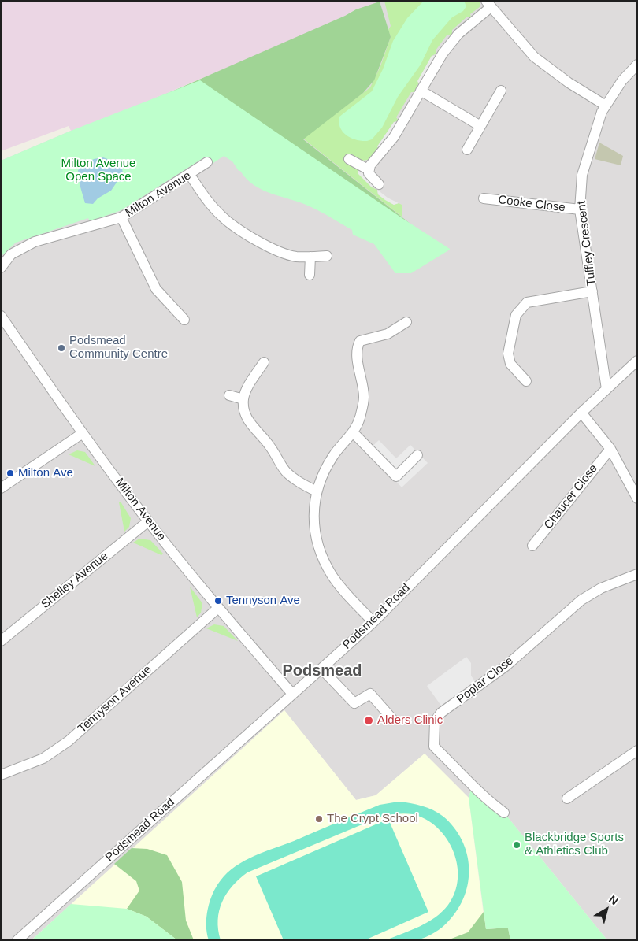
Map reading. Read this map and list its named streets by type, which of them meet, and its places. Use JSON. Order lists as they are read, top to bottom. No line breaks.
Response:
{"streets":{"street":["Milton Avenue","Cooke Close","Tuffley Crescent","Chaucer Close","Shelley Avenue","Podsmead Road","Poplar Close","Tennyson Avenue"]},"crossings":[["Milton Avenue","Shelley Avenue"],["Milton Avenue","Podsmead Road"],["Milton Avenue","Tennyson Avenue"],["Cooke Close","Tuffley Crescent"],["Tuffley Crescent","Podsmead Road"]],"districts":["Podsmead"],"parks":["Milton Avenue Open Space"],"places":["Podsmead Community Centre","Milton Ave","Tennyson Ave","Alders Clinic","The Crypt School","Blackbridge Sports & Athletics Club"],"north":"top right"}
